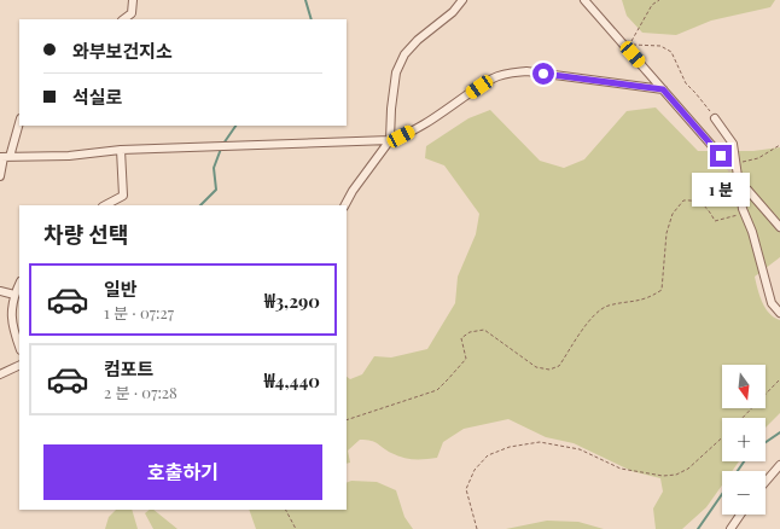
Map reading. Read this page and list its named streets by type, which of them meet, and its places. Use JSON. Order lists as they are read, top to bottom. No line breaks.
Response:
{"north":"bottom","page":{"banner":["와부보건지소","석실로"],"bubble":"1 분","heading":"차량 선택","list":[{"name":"일반","note":"1 분 · 07:27","value":"₩3,290"},{"name":"컴포트","note":"2 분 · 07:28","value":"₩4,440"}],"map_buttons":["+","−"],"buttons":"호출하기"}}
